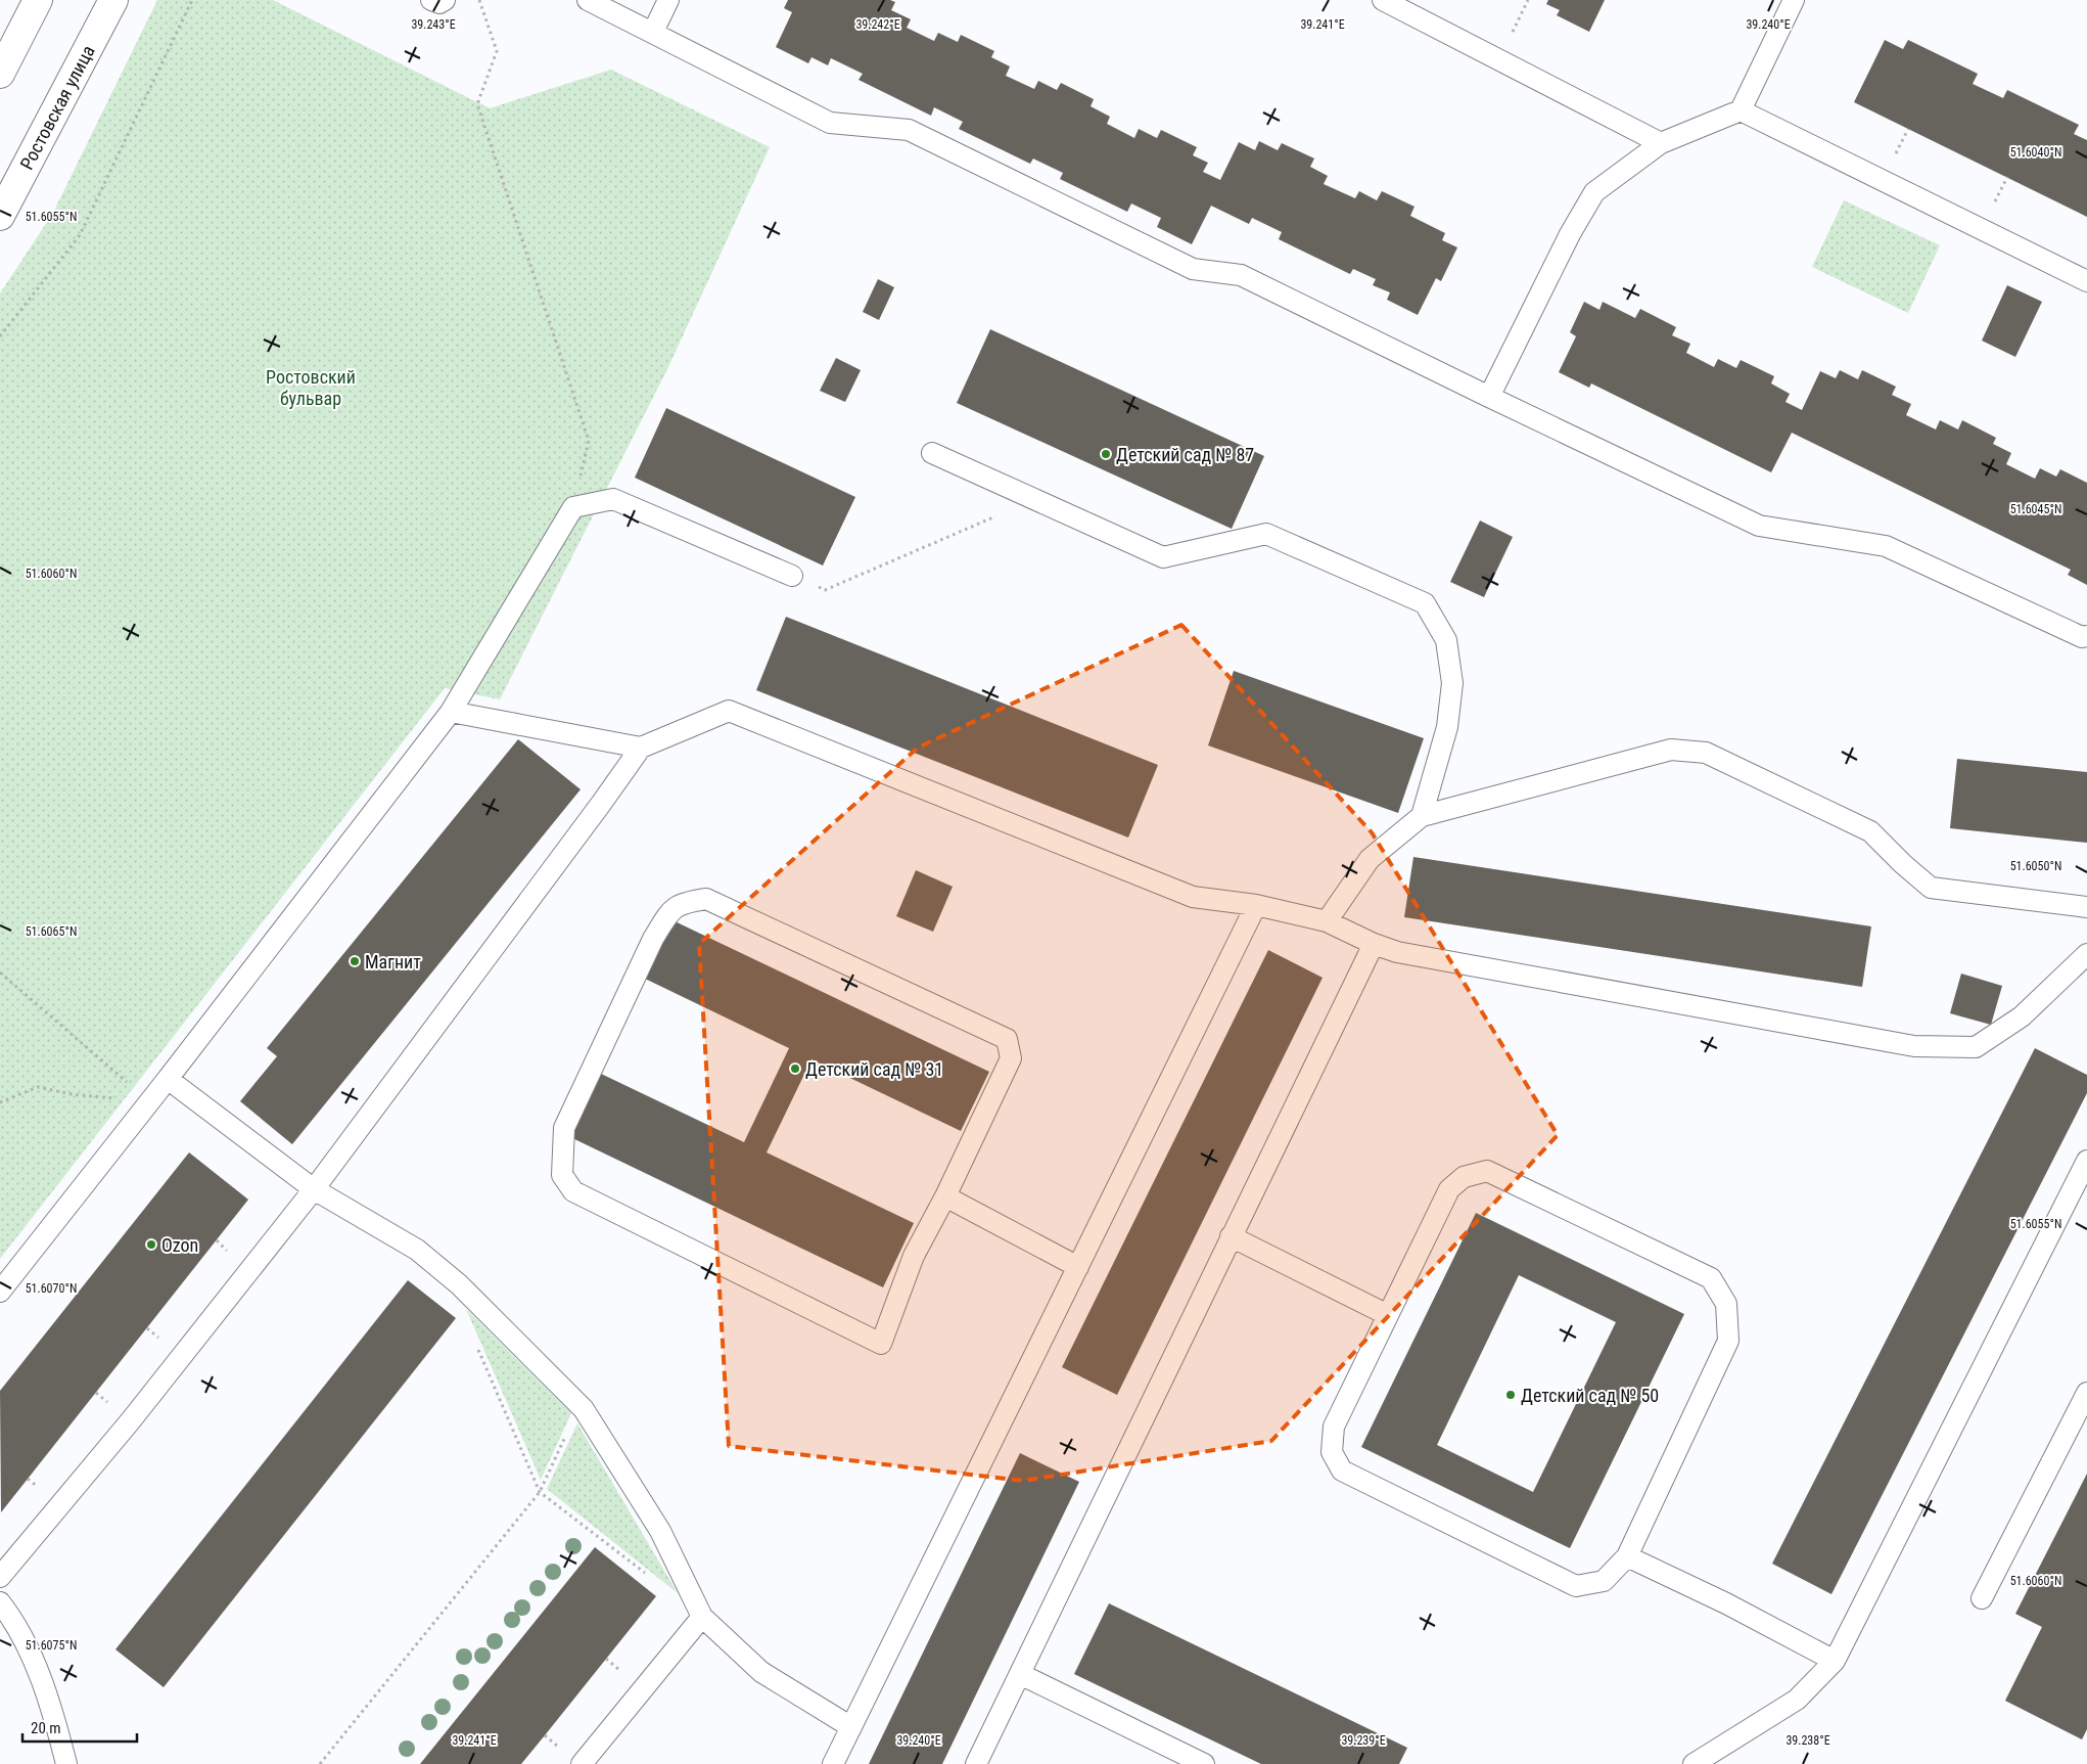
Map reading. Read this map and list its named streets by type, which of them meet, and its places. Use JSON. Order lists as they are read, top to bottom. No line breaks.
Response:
{"streets":{"street":["Ростовская улица"]},"parks":["Ростовский бульвар"],"places":["Детский сад № 87","Магнит","Детский сад № 31","Ozon","Детский сад № 50"],"scale_bar":"20 m","coordinates":["39.243°E","39.242°E","39.241°E","39.240°E","51.6040°N","51.6055°N","51.6045°N","51.6060°N","51.6050°N","51.6065°N","51.6070°N","51.6075°N","39.239°E","39.238°E"]}
